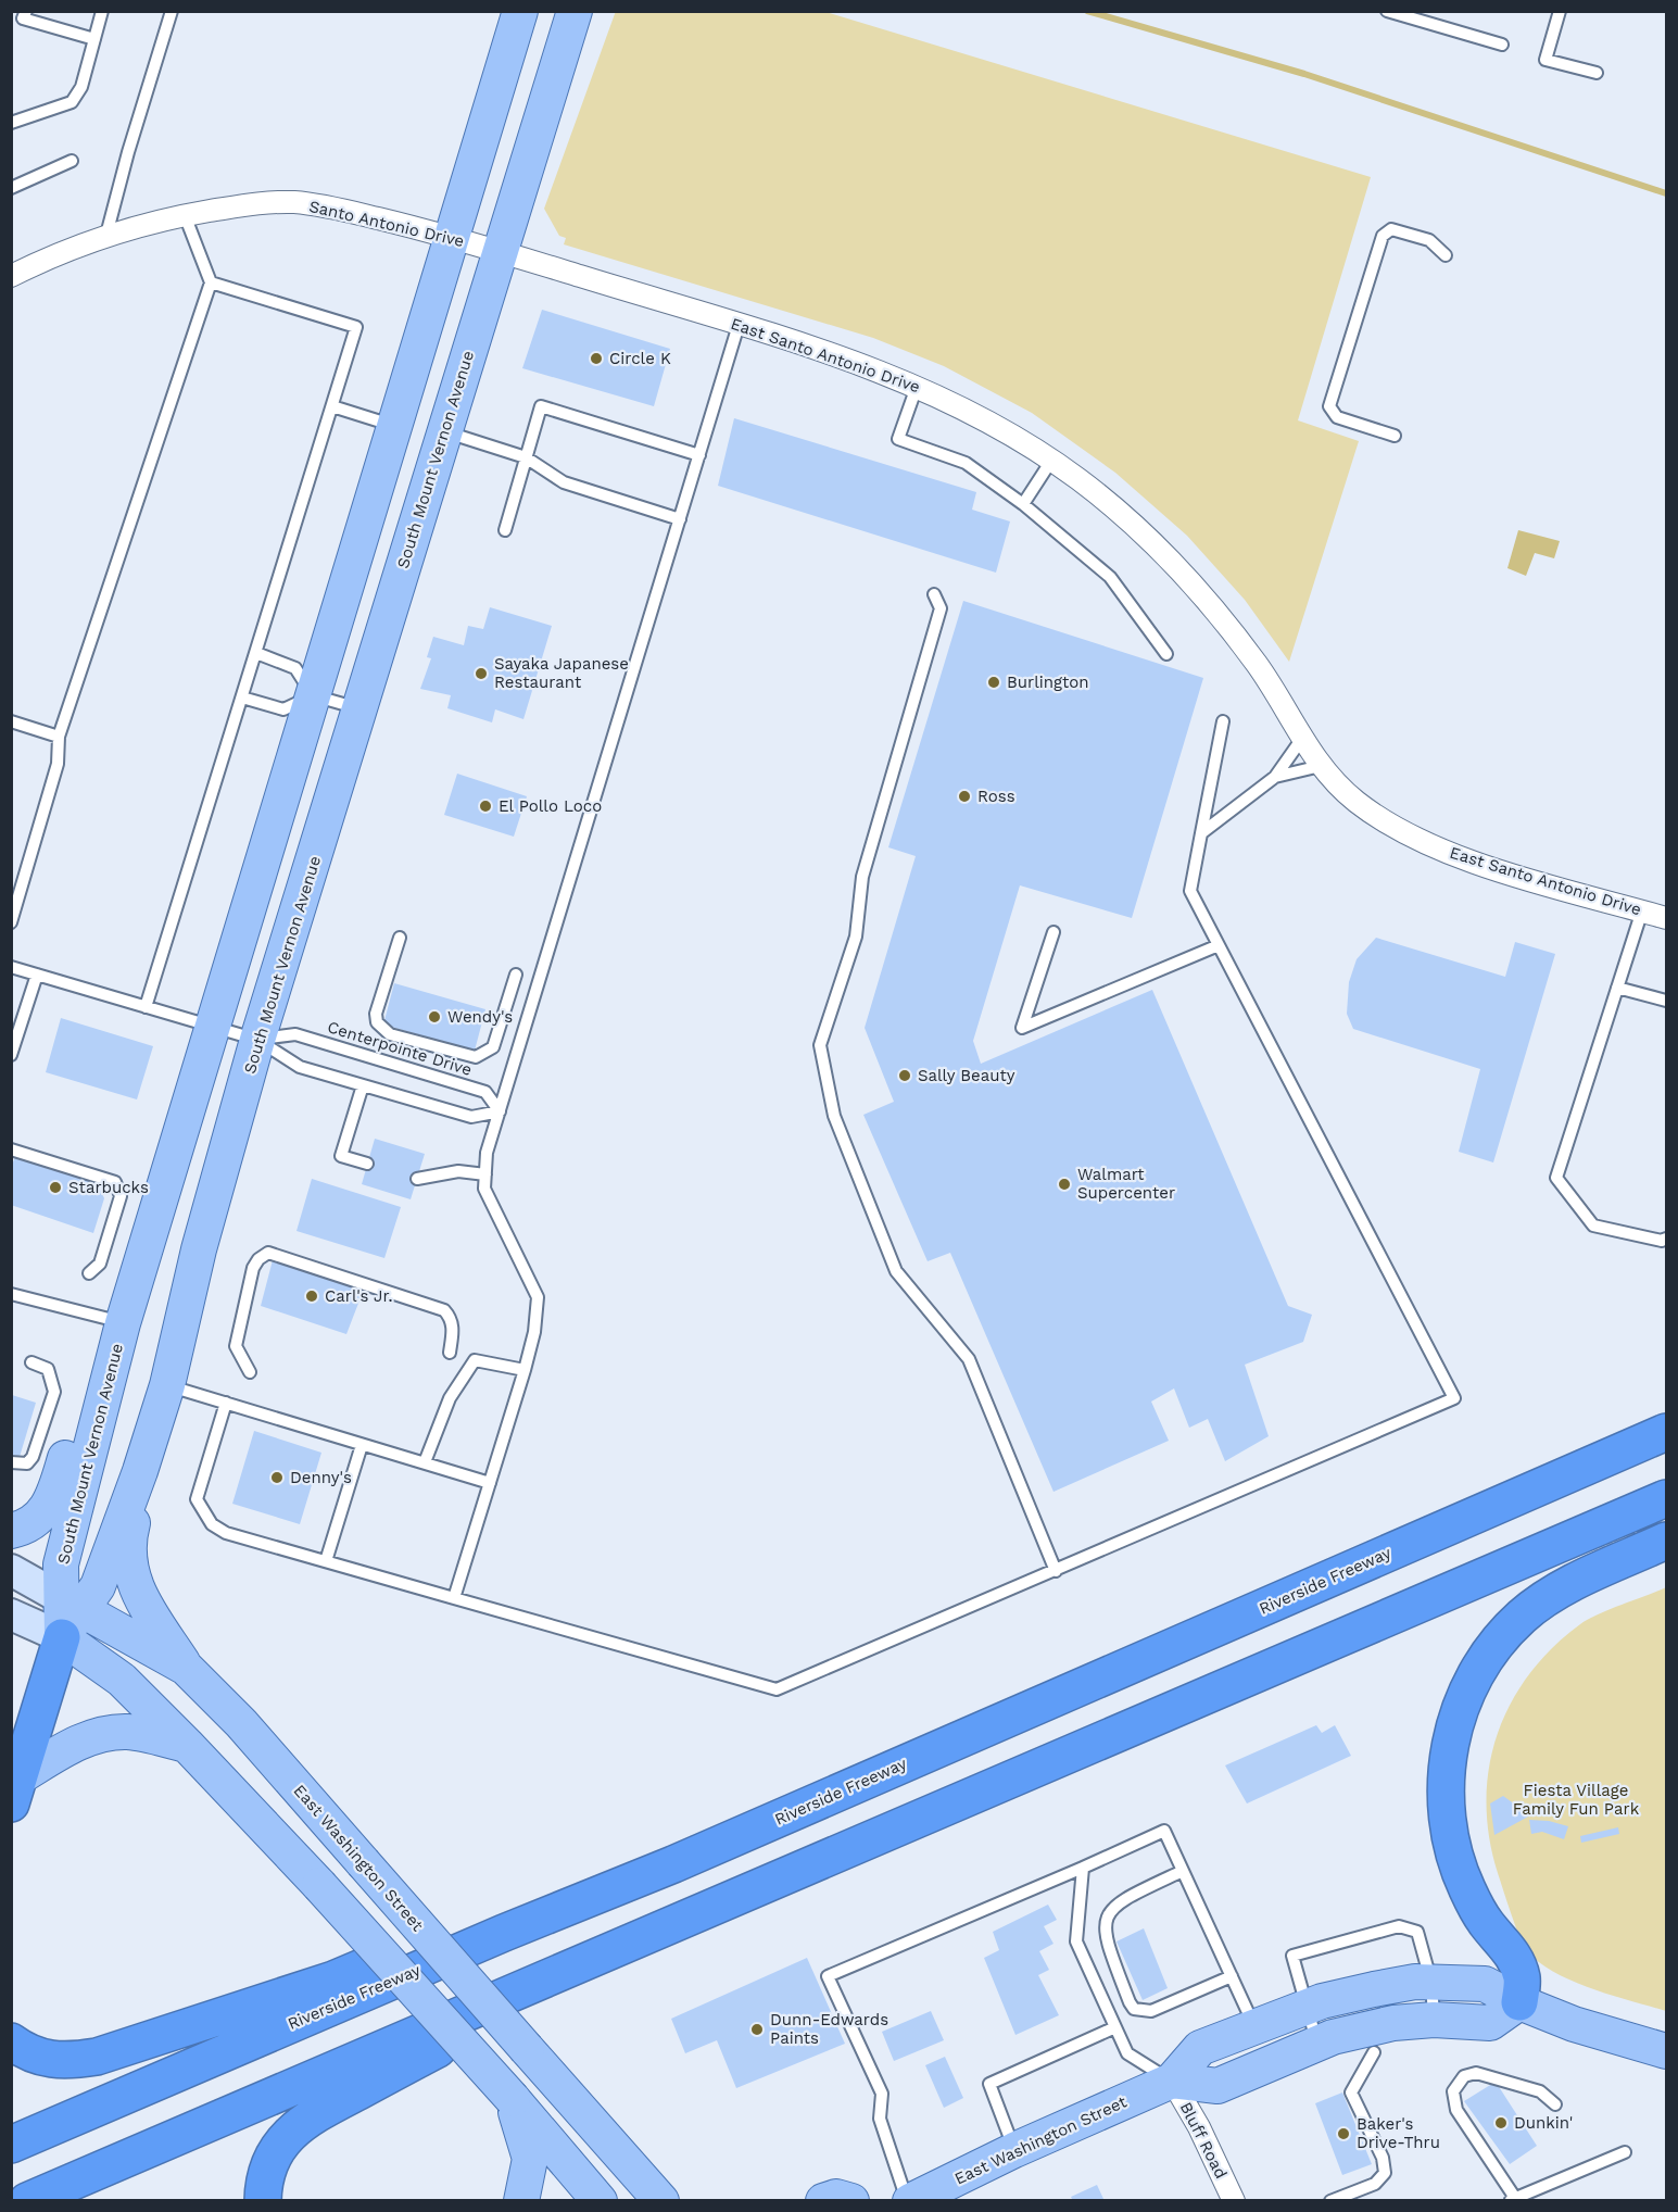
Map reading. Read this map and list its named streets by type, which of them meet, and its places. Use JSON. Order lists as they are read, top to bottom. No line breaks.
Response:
{"streets":{"highway":["Riverside Freeway"],"main road":["South Mount Vernon Avenue","East Washington Street"],"street":["Santo Antonio Drive","East Santo Antonio Drive","Bluff Road"],"lane":["Centerpointe Drive"]},"crossings":[["Santo Antonio Drive","East Santo Antonio Drive"],["Santo Antonio Drive","South Mount Vernon Avenue"],["East Santo Antonio Drive","South Mount Vernon Avenue"],["South Mount Vernon Avenue","Centerpointe Drive"],["South Mount Vernon Avenue","East Washington Street"],["East Washington Street","Bluff Road"]],"parks":["Fiesta Village Family Fun Park"],"places":["Circle K","Sayaka Japanese Restaurant","Burlington","Ross","El Pollo Loco","Wendy's","Sally Beauty","Walmart Supercenter","Starbucks","Carl's Jr.","Denny's","Dunn-Edwards Paints","Dunkin'","Baker's Drive-Thru"]}
